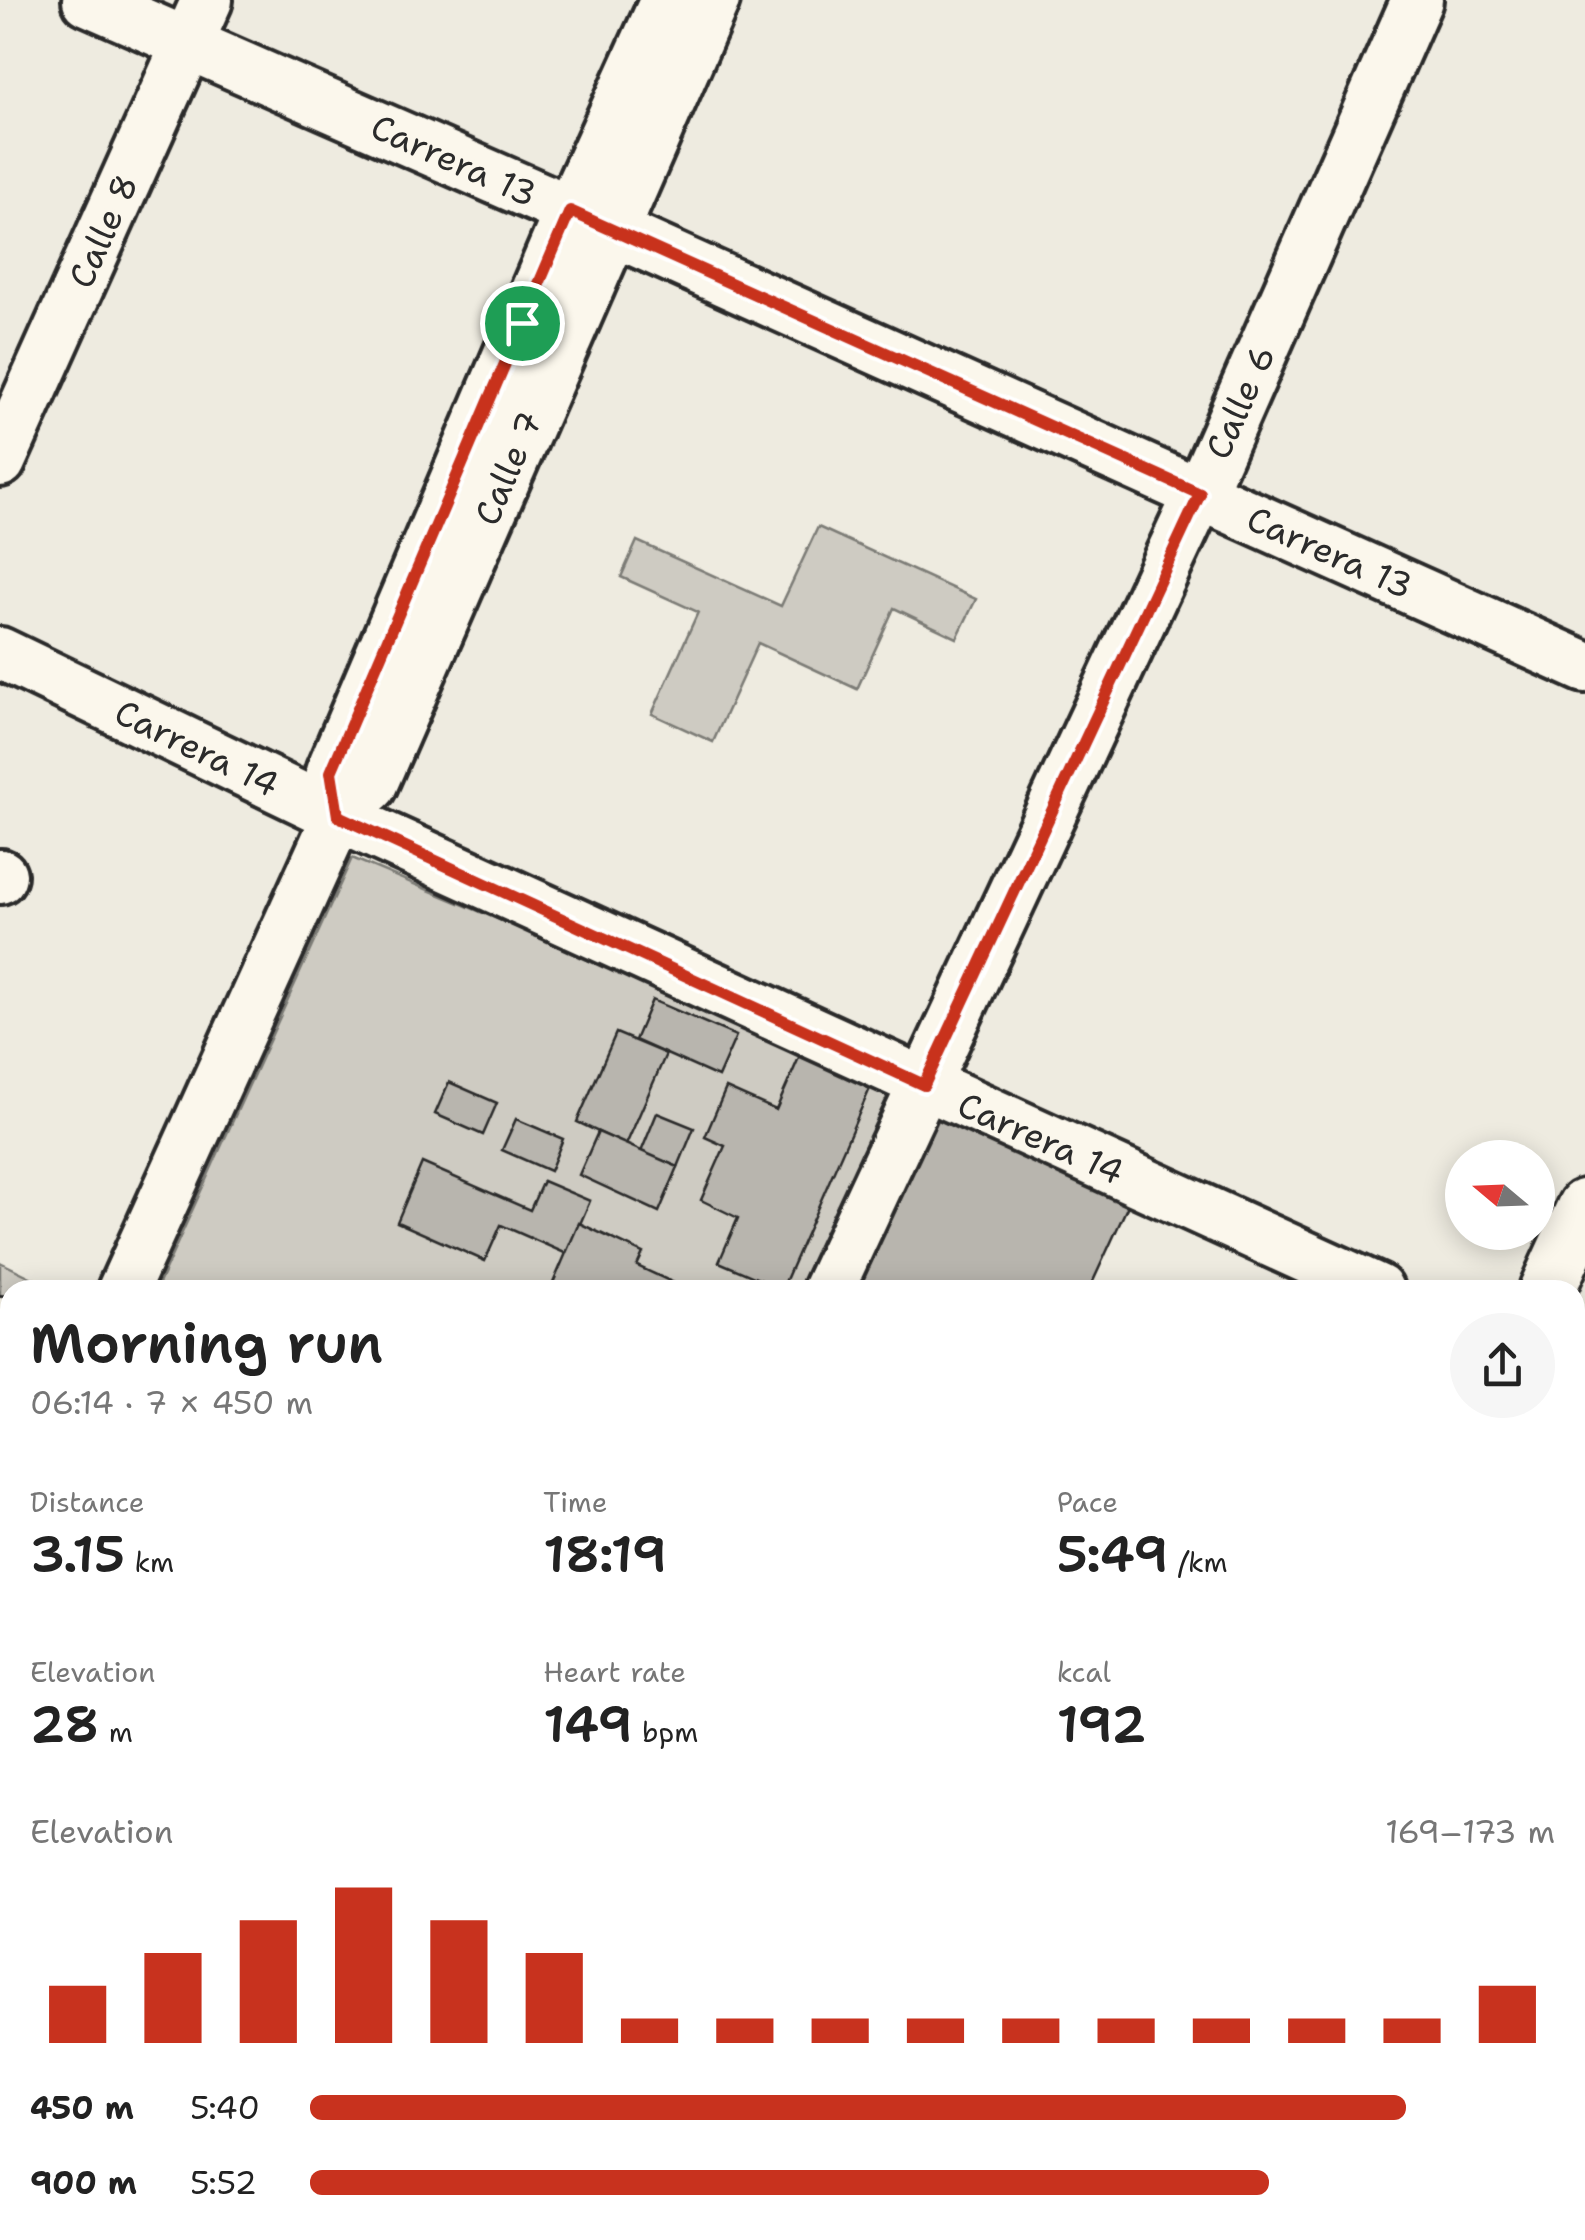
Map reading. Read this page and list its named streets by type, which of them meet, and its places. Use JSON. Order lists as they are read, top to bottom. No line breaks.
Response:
{"streets":{"street":["Carrera 13","Calle 8","Calle 6","Calle 7","Carrera 14"]},"crossings":[["Carrera 13","Calle 8"],["Carrera 13","Calle 6"],["Carrera 13","Calle 7"],["Calle 6","Carrera 14"],["Calle 7","Carrera 14"]],"north":"left","page":{"heading":["Morning run","06:14 · 7 × 450 m"],"stats":[["Distance","3.15 km"],["Time","18:19"],["Pace","5:49 /km"],["Elevation","28 m"],["Heart rate","149 bpm"],["kcal","192"]],"chart":["Elevation","169–173 m"],"list":[{"name":"450 m","note":"5:40"},{"name":"900 m","note":"5:52"}]}}
